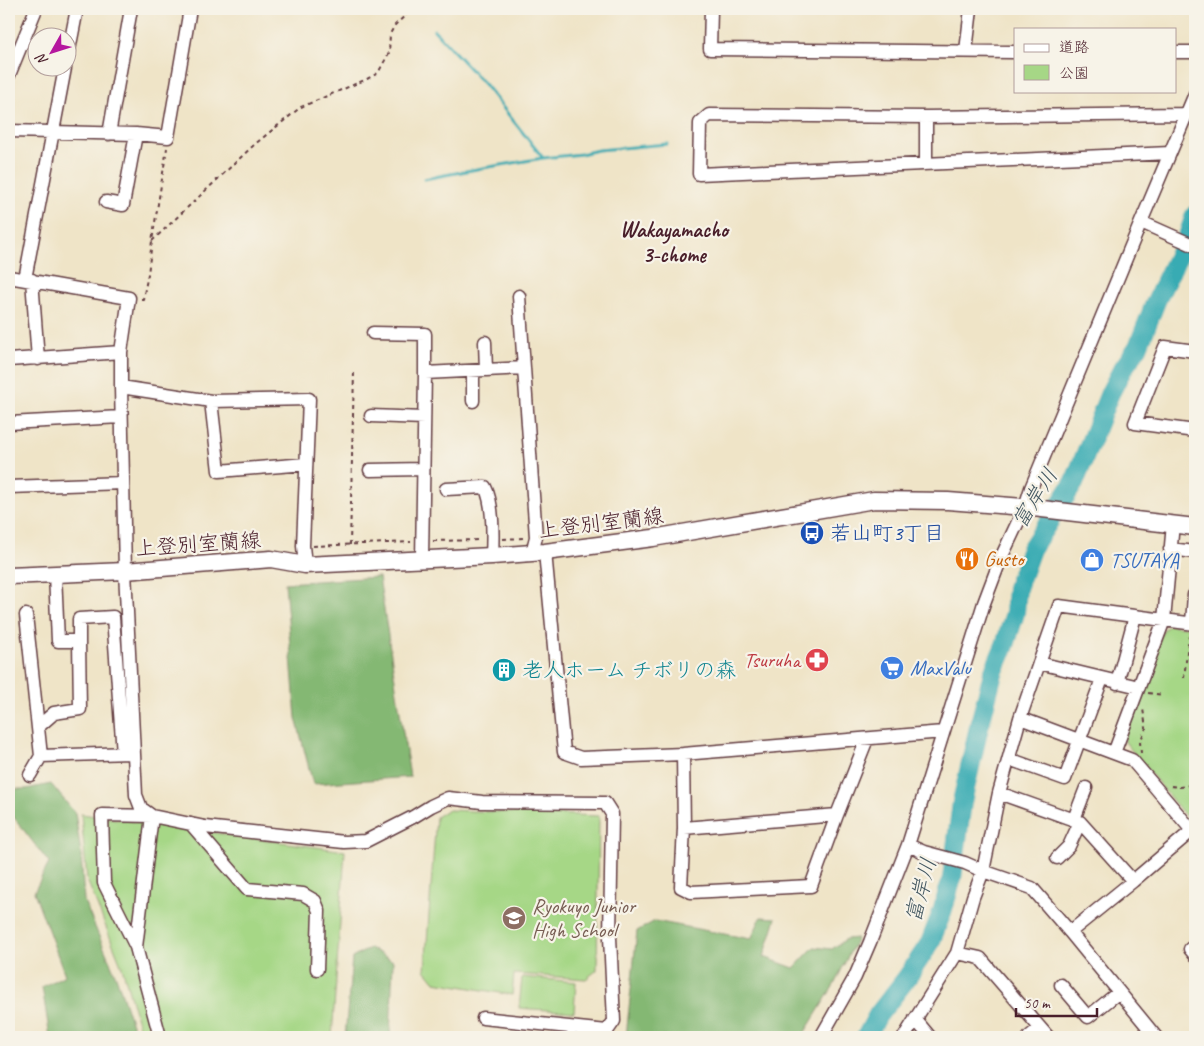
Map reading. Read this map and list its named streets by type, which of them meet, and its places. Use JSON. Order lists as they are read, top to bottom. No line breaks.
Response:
{"streets":{"main road":["上登別室蘭線"]},"districts":["Wakayamacho 3-chome"],"water":["富岸川"],"places":{"bus stop":["若山町3丁目"],"restaurant":["Gusto"],"shop":["TSUTAYA"],"pharmacy":["Tsuruha"],"supermarket":["MaxValu"],"building":["老人ホーム チボリの森"],"school or university":["Ryokuyo Junior High School"]},"legend":["道路","公園"],"scale_bar":"50 m","north":"bottom left"}
